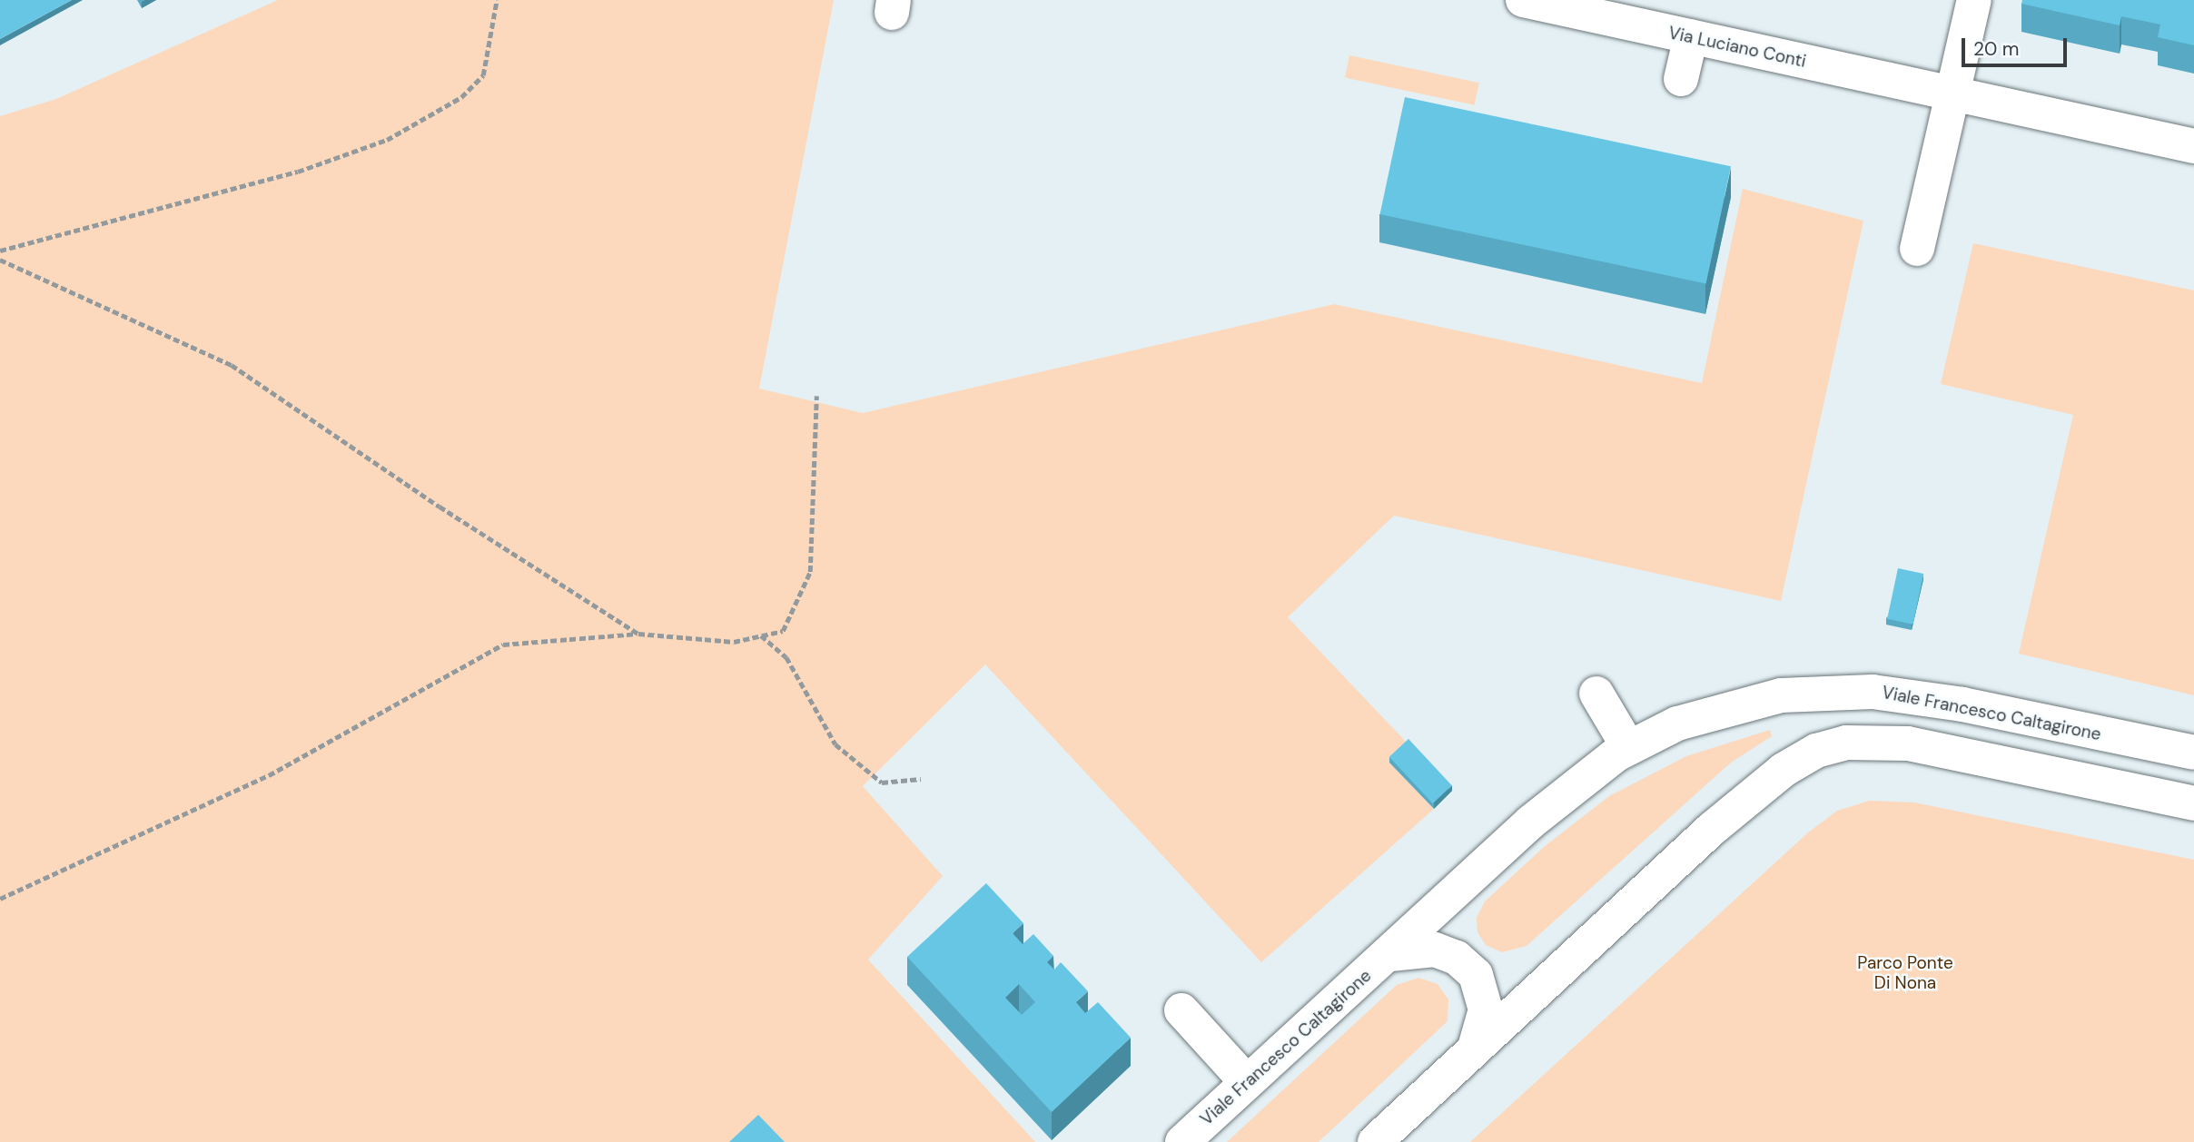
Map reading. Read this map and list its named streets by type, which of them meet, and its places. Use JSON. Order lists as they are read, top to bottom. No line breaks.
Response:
{"streets":{"street":["Via Luciano Conti","Viale Francesco Caltagirone"]},"parks":["Parco Ponte Di Nona"],"scale_bar":"20 m"}
